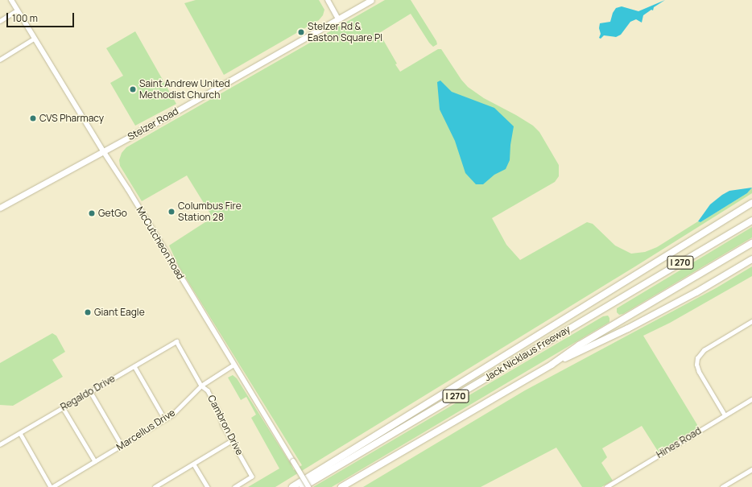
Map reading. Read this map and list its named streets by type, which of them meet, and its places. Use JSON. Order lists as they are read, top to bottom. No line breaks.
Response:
{"streets":{"highway":["I 270","Jack Nicklaus Freeway"],"main road":["Stelzer Road","McCutcheon Road"],"street":["Regaldo Drive","Cambron Drive","Marcellus Drive","Hines Road"]},"crossings":[["Stelzer Road","McCutcheon Road"],["McCutcheon Road","Marcellus Drive"],["Regaldo Drive","Cambron Drive"],["Cambron Drive","Marcellus Drive"]],"places":["Stelzer Rd & Easton Square Pl","Saint Andrew United Methodist Church","CVS Pharmacy","Columbus Fire Station 28","GetGo","Giant Eagle"],"scale_bar":"100 m"}
